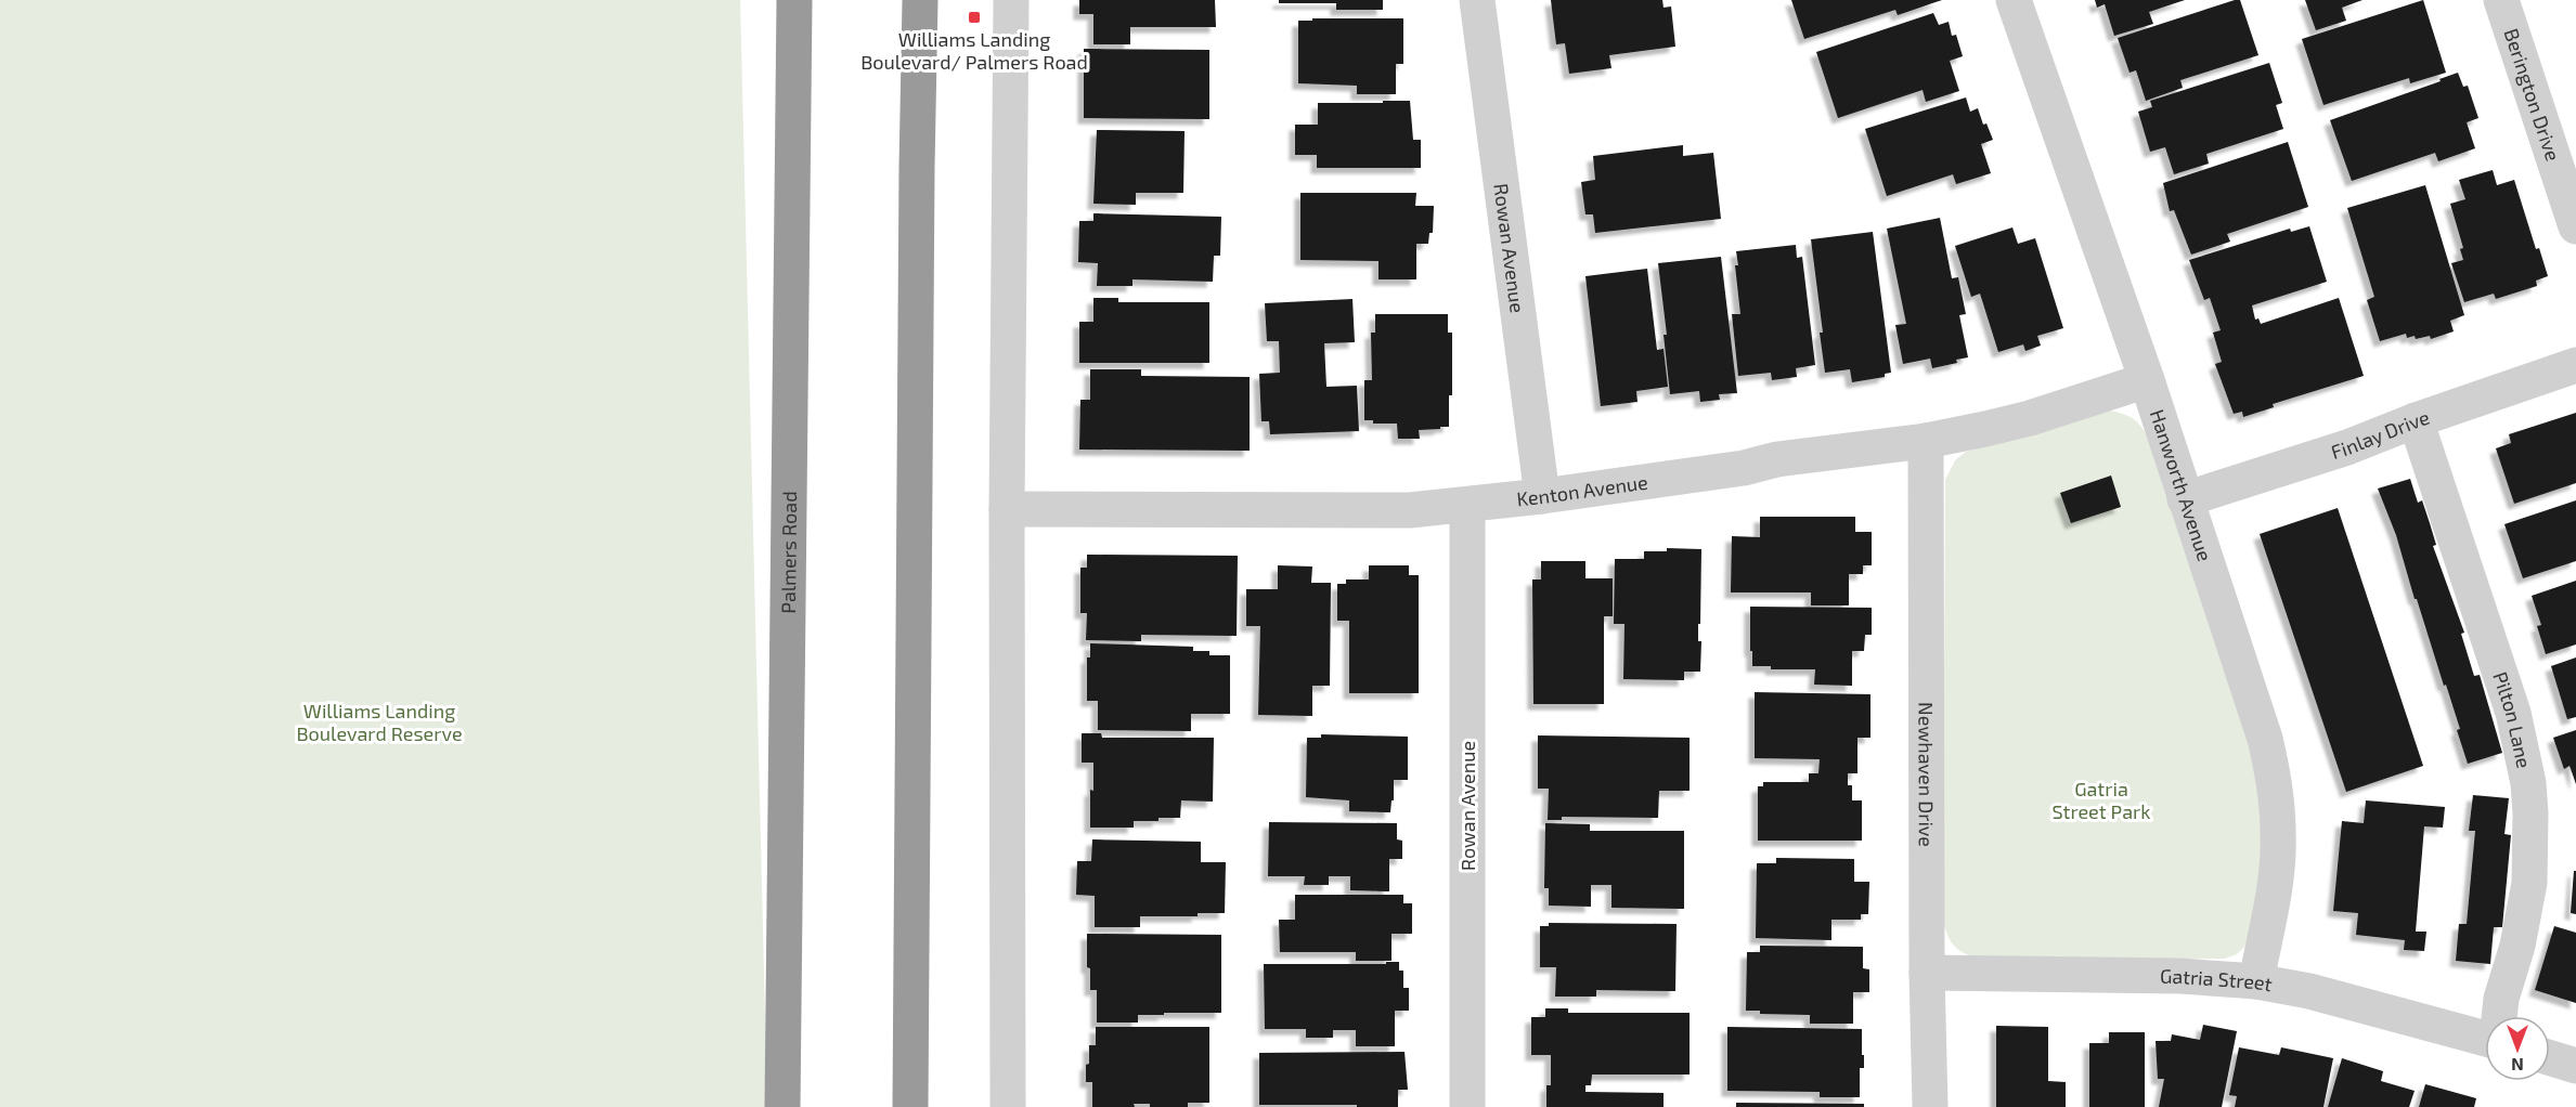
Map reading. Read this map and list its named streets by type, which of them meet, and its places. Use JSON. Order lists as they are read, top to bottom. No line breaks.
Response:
{"streets":{"highway":["Palmers Road"],"street":["Berington Drive","Rowan Avenue","Finlay Drive","Hanworth Avenue","Kenton Avenue","Pilton Lane","Newhaven Drive","Gatria Street"]},"crossings":[["Rowan Avenue","Kenton Avenue"],["Finlay Drive","Hanworth Avenue"],["Finlay Drive","Pilton Lane"],["Hanworth Avenue","Kenton Avenue"],["Hanworth Avenue","Gatria Street"],["Kenton Avenue","Newhaven Drive"],["Newhaven Drive","Gatria Street"]],"parks":["Williams Landing Boulevard Reserve","Gatria Street Park"],"places":{"transit":["Williams Landing Boulevard/ Palmers Road"]},"north":"bottom"}
